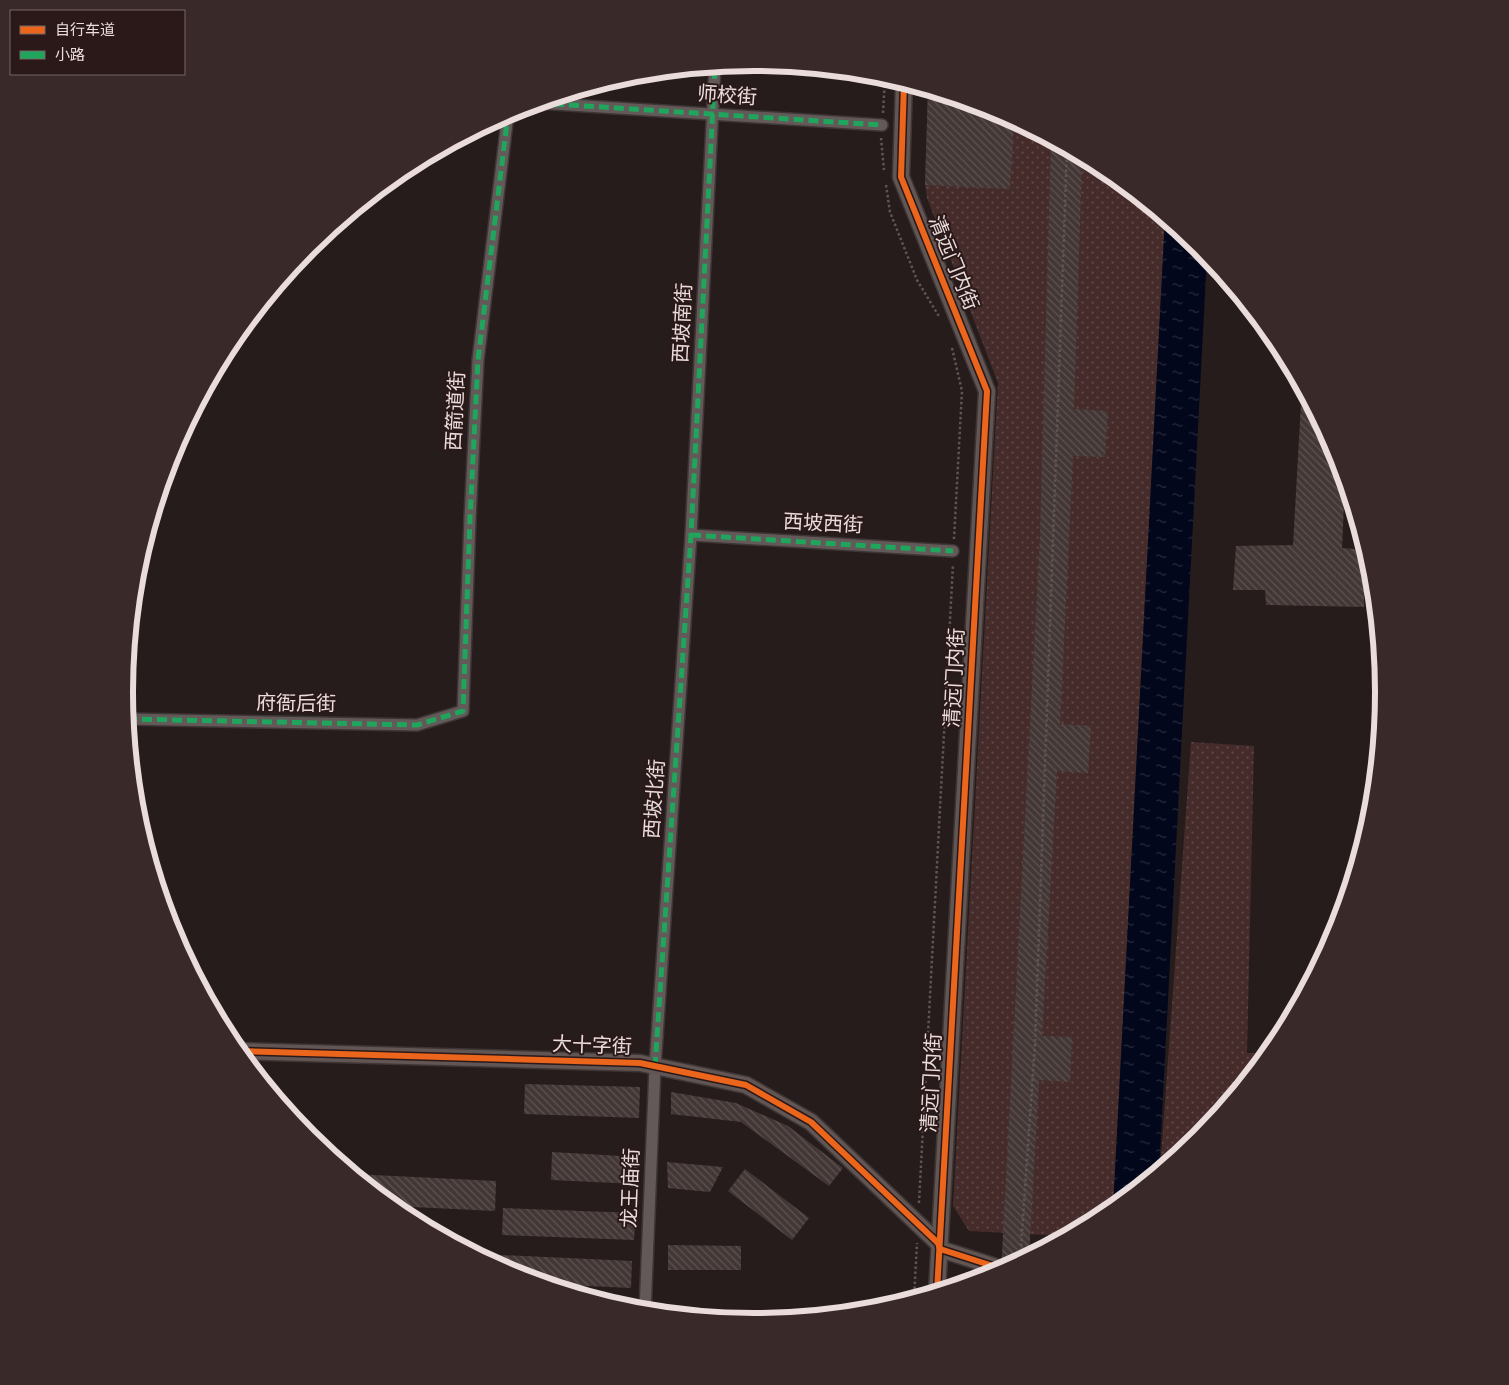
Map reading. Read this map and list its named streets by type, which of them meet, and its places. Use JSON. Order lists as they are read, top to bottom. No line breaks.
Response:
{"streets":{"main road":["清远门内街","大十字街"],"street":["师校街","西坡南街","西箭道街","西坡西街","府衙后街","西坡北街","龙王庙街"]},"crossings":[["师校街","西坡南街"],["清远门内街","大十字街"],["西坡南街","西坡西街"],["西坡南街","西坡北街"],["西箭道街","府衙后街"],["西坡西街","西坡北街"],["西坡北街","大十字街"],["西坡北街","龙王庙街"],["大十字街","龙王庙街"]],"legend":["自行车道","小路"]}
